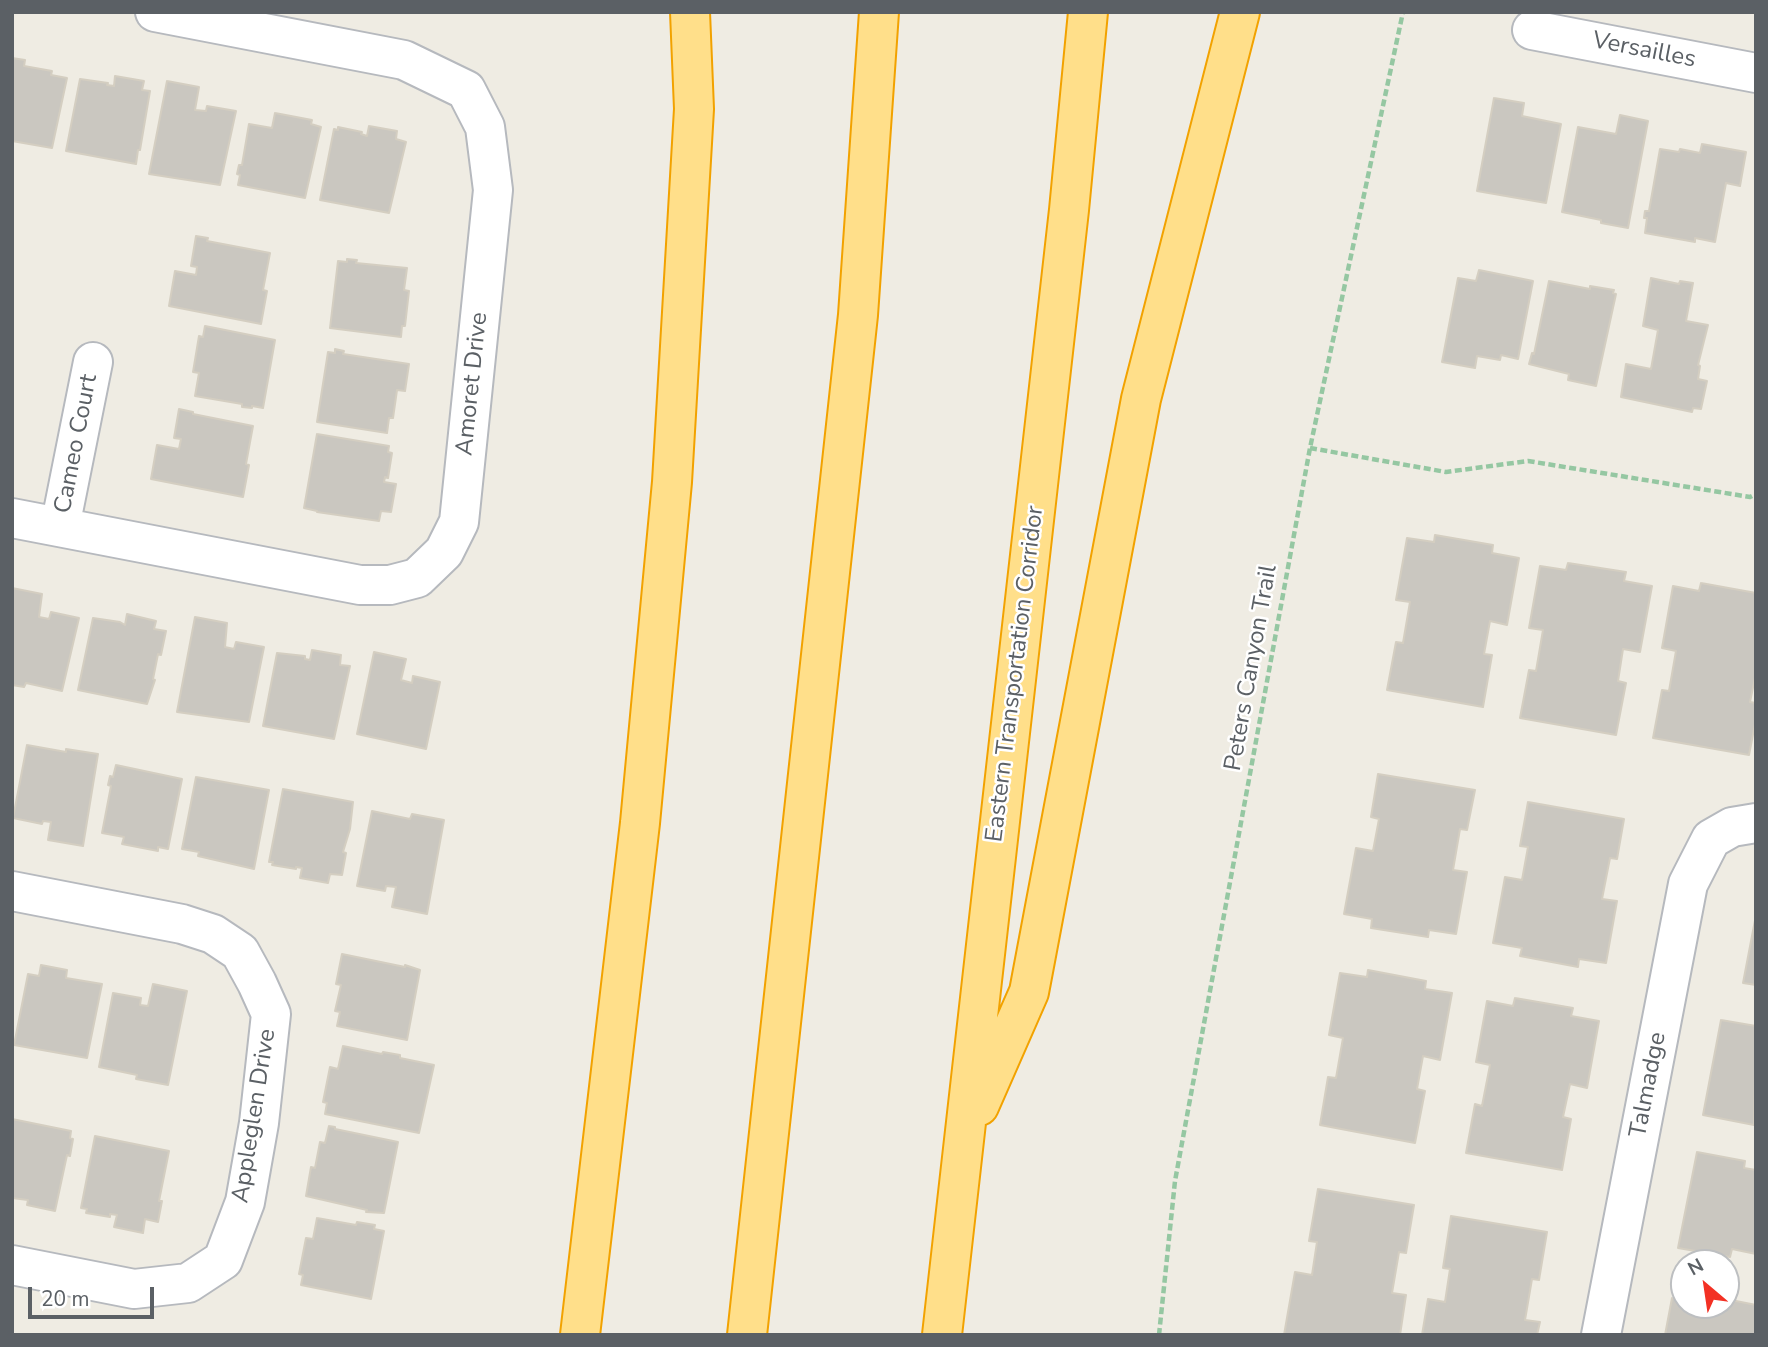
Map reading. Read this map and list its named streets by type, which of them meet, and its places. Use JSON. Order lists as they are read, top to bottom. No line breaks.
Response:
{"streets":{"highway":["Eastern Transportation Corridor"],"street":["Versailles","Amoret Drive","Cameo Court","Talmadge","Appleglen Drive"],"path":["Peters Canyon Trail"]},"crossings":[["Amoret Drive","Cameo Court"]],"scale_bar":"20 m","north":"top left"}
